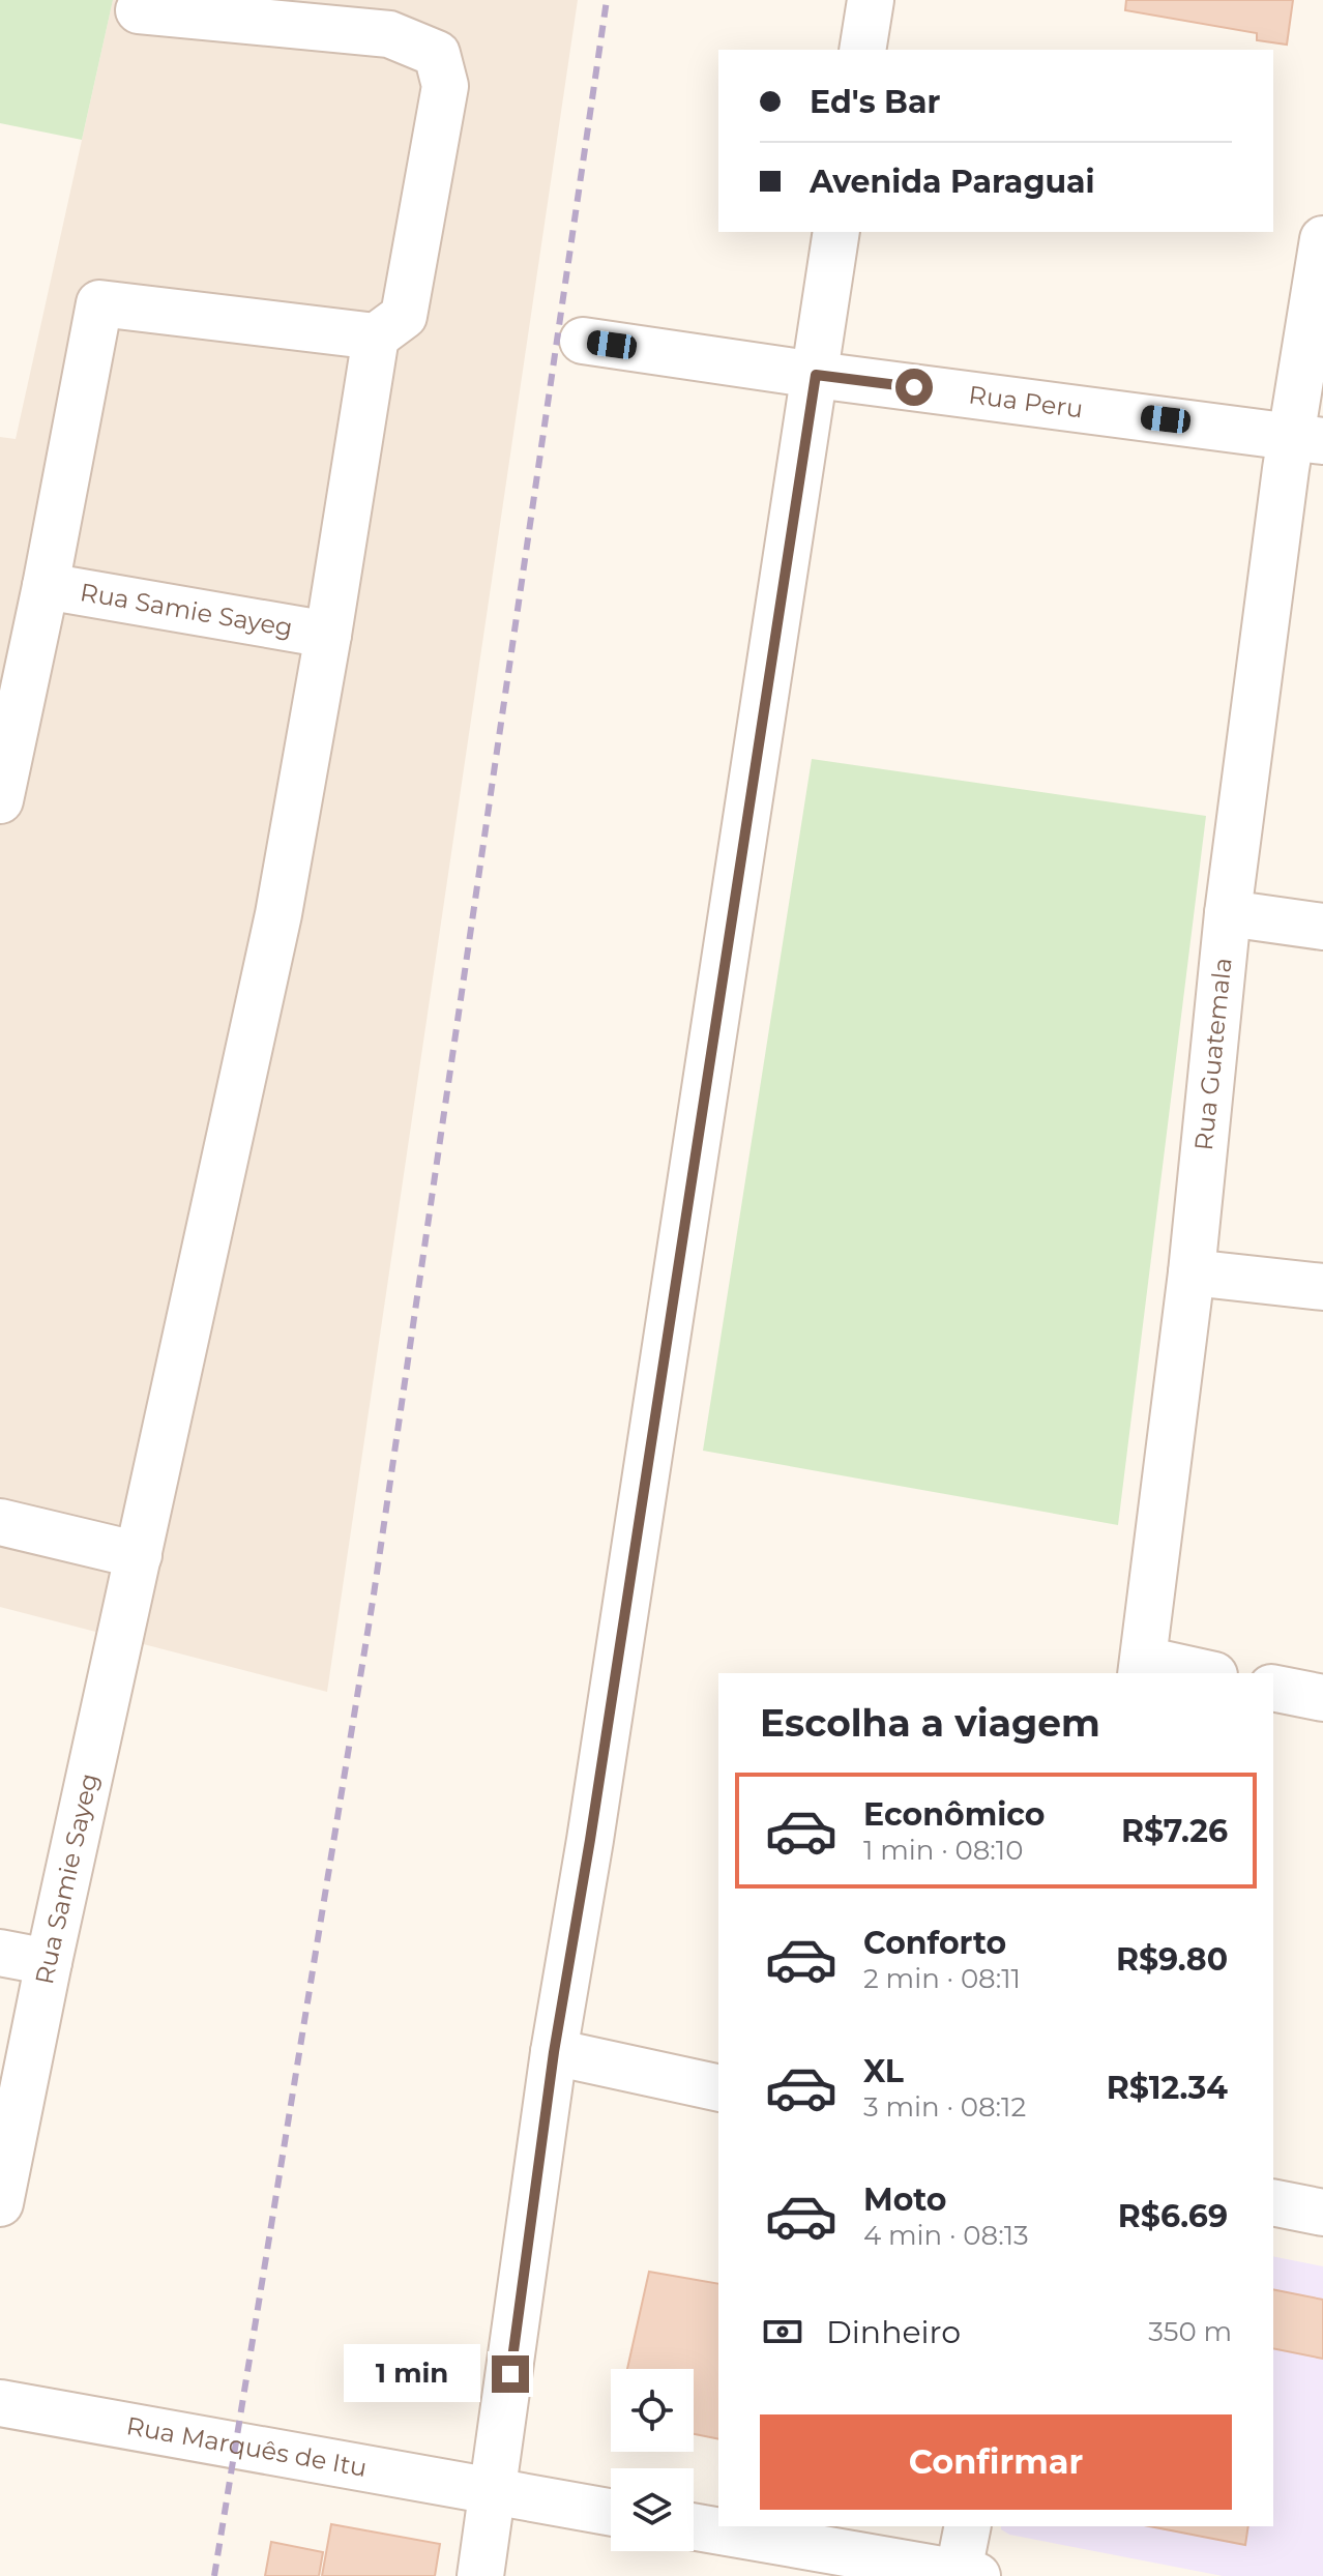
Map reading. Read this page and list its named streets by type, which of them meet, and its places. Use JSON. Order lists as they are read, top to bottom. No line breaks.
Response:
{"streets":{"street":["Rua Peru","Rua Samie Sayeg","Rua Guatemala","Rua Marquês de Itu"]},"crossings":[["Rua Peru","Rua Guatemala"]],"page":{"banner":["Ed's Bar","Avenida Paraguai"],"heading":"Escolha a viagem","list":[{"name":"Econômico","note":"1 min · 08:10","value":"R$7.26"},{"name":"Conforto","note":"2 min · 08:11","value":"R$9.80"},{"name":"XL","note":"3 min · 08:12","value":"R$12.34"},{"name":"Moto","note":"4 min · 08:13","value":"R$6.69"}],"pay":["Dinheiro","350 m"],"bubble":"1 min","buttons":"Confirmar"}}
